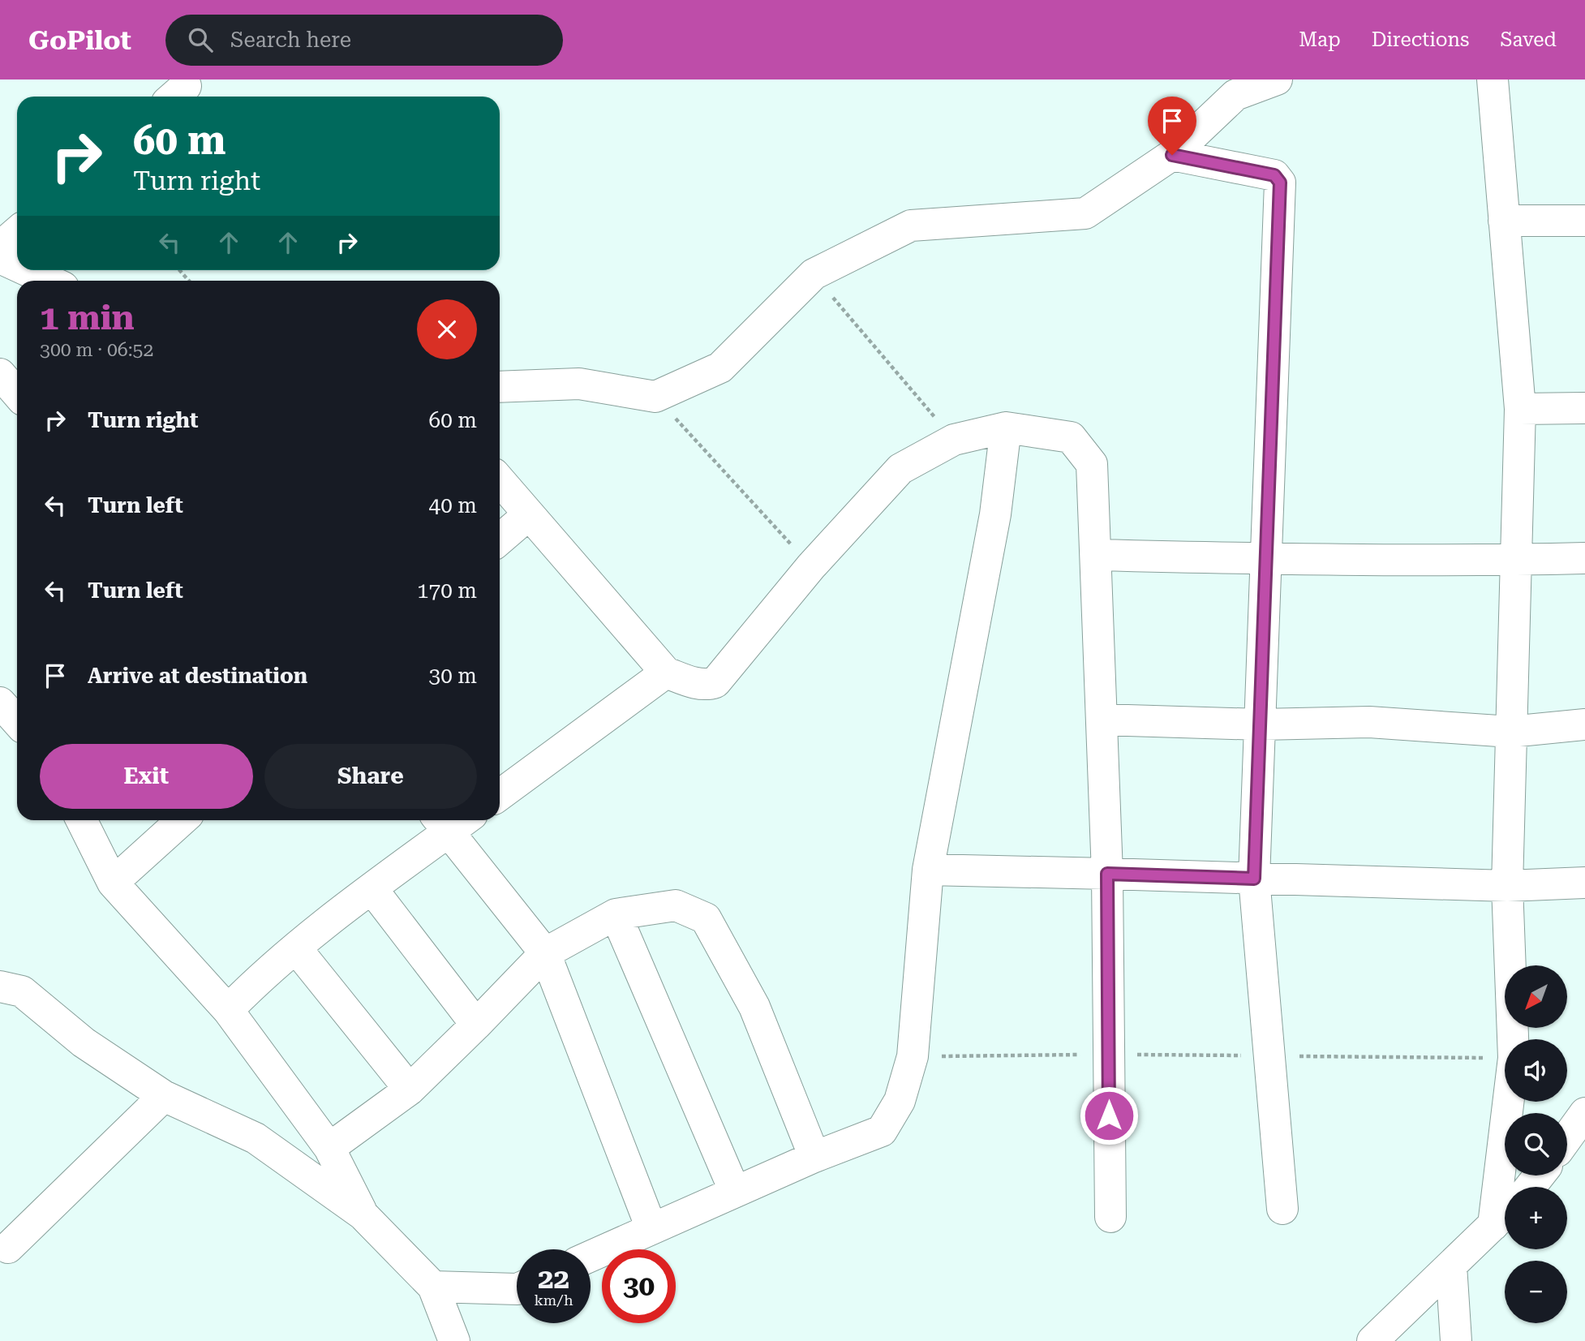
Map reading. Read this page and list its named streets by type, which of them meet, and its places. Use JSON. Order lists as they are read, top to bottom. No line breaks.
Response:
{"north":"bottom left","page":{"header":"GoPilot","search":"Search here","nav":["Map","Directions","Saved"],"turn":["60 m","Turn right"],"heading":["1 min","300 m · 06:52"],"list":[{"name":"Turn right","value":"60 m"},{"name":"Turn left","value":"40 m"},{"name":"Turn left","value":"170 m"},{"name":"Arrive at destination","value":"30 m"}],"buttons":["Exit","Share"],"map_buttons":["+","−"],"speed":"22 km/h","limit":"30"}}
